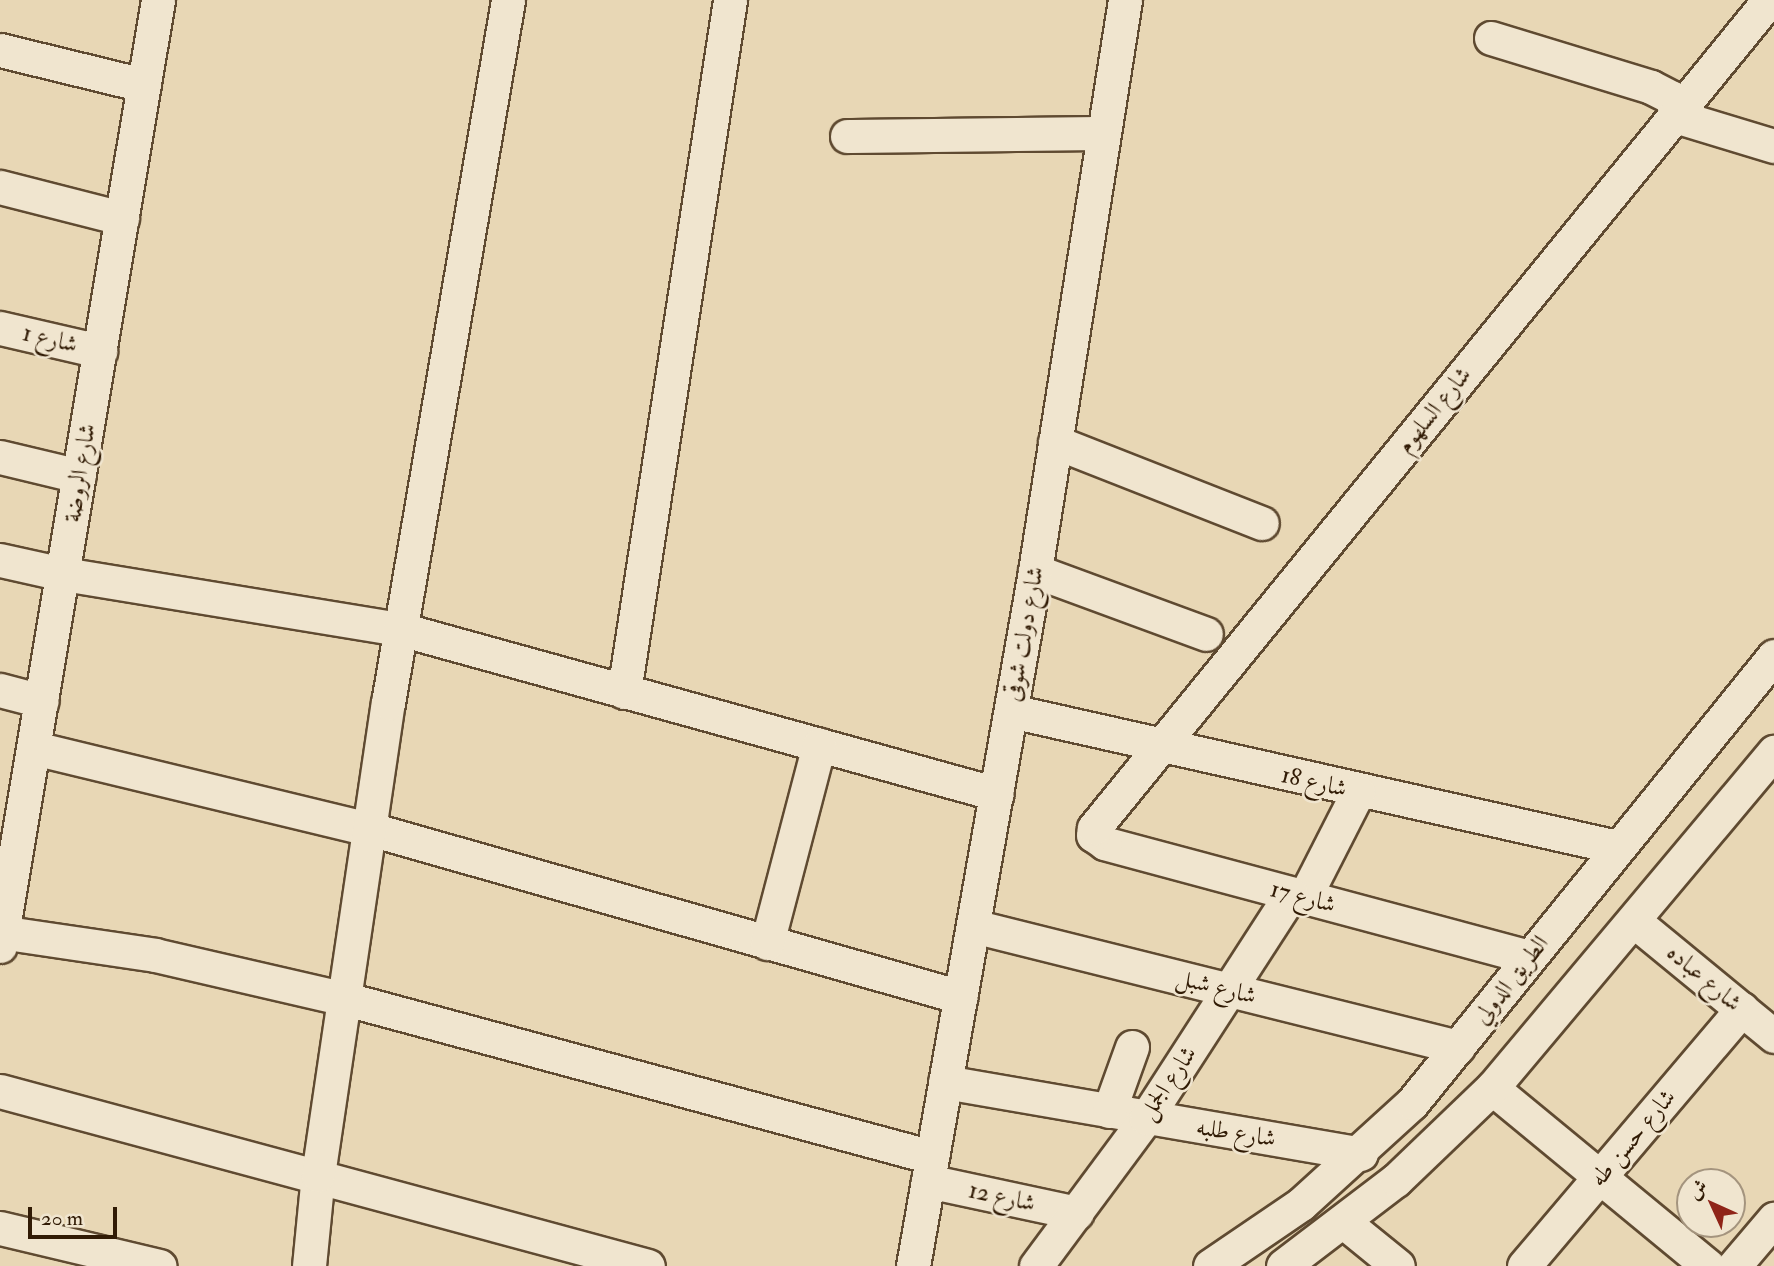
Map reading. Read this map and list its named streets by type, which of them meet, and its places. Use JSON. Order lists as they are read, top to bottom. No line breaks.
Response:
{"streets":{"street":["شارع 1","شارع السلهوم","شارع الروضة","شارع دولت شوقى","شارع 18","شارع 17","شارع عباده","الطريق الدولي","شارع شبل","شارع الجمل","شارع طلبه","شارع حسن طه","شارع 12"]},"crossings":[["شارع 1","شارع الروضة"],["شارع السلهوم","شارع 18"],["شارع السلهوم","شارع 17"],["شارع الروضة","شارع 12"],["شارع دولت شوقى","شارع 18"],["شارع دولت شوقى","شارع شبل"],["شارع دولت شوقى","شارع طلبه"],["شارع دولت شوقى","شارع 12"],["شارع 18","الطريق الدولي"],["شارع 18","شارع الجمل"],["شارع 17","الطريق الدولي"],["شارع 17","شارع الجمل"],["شارع عباده","شارع حسن طه"],["الطريق الدولي","شارع شبل"],["الطريق الدولي","شارع طلبه"],["شارع شبل","شارع الجمل"],["شارع الجمل","شارع طلبه"],["شارع الجمل","شارع 12"]],"scale_bar":"20 m","north":"top left"}
